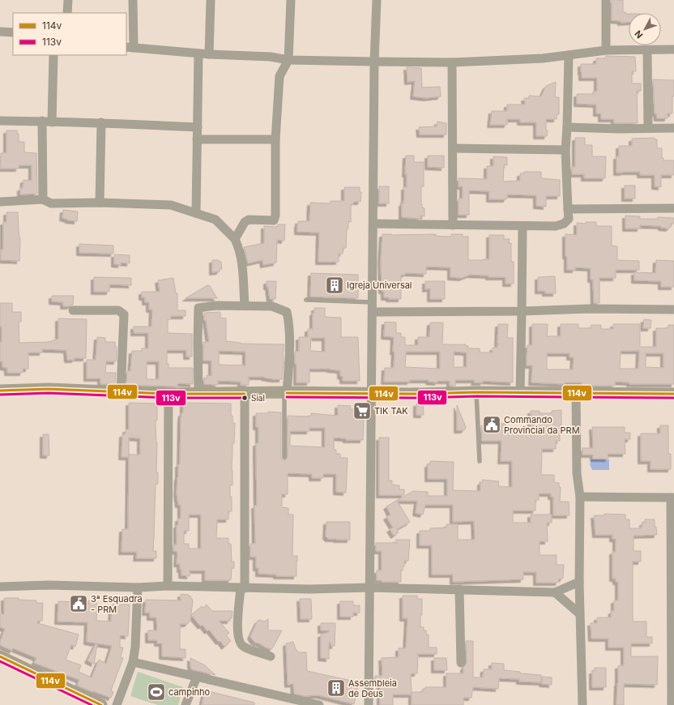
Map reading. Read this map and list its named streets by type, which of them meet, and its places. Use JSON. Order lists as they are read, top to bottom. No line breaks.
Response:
{"places":{"building":["Igreja Universal","Assembleia de Deus"],"other":["Sial"],"supermarket":["TIK TAK"],"public building":["Commando Provincial da PRM","3ª Esquadra - PRM"],"sports":["campinho"]},"lines":["transit line 114v","transit line 113v"],"legend":["114v","113v"],"north":"bottom left"}
